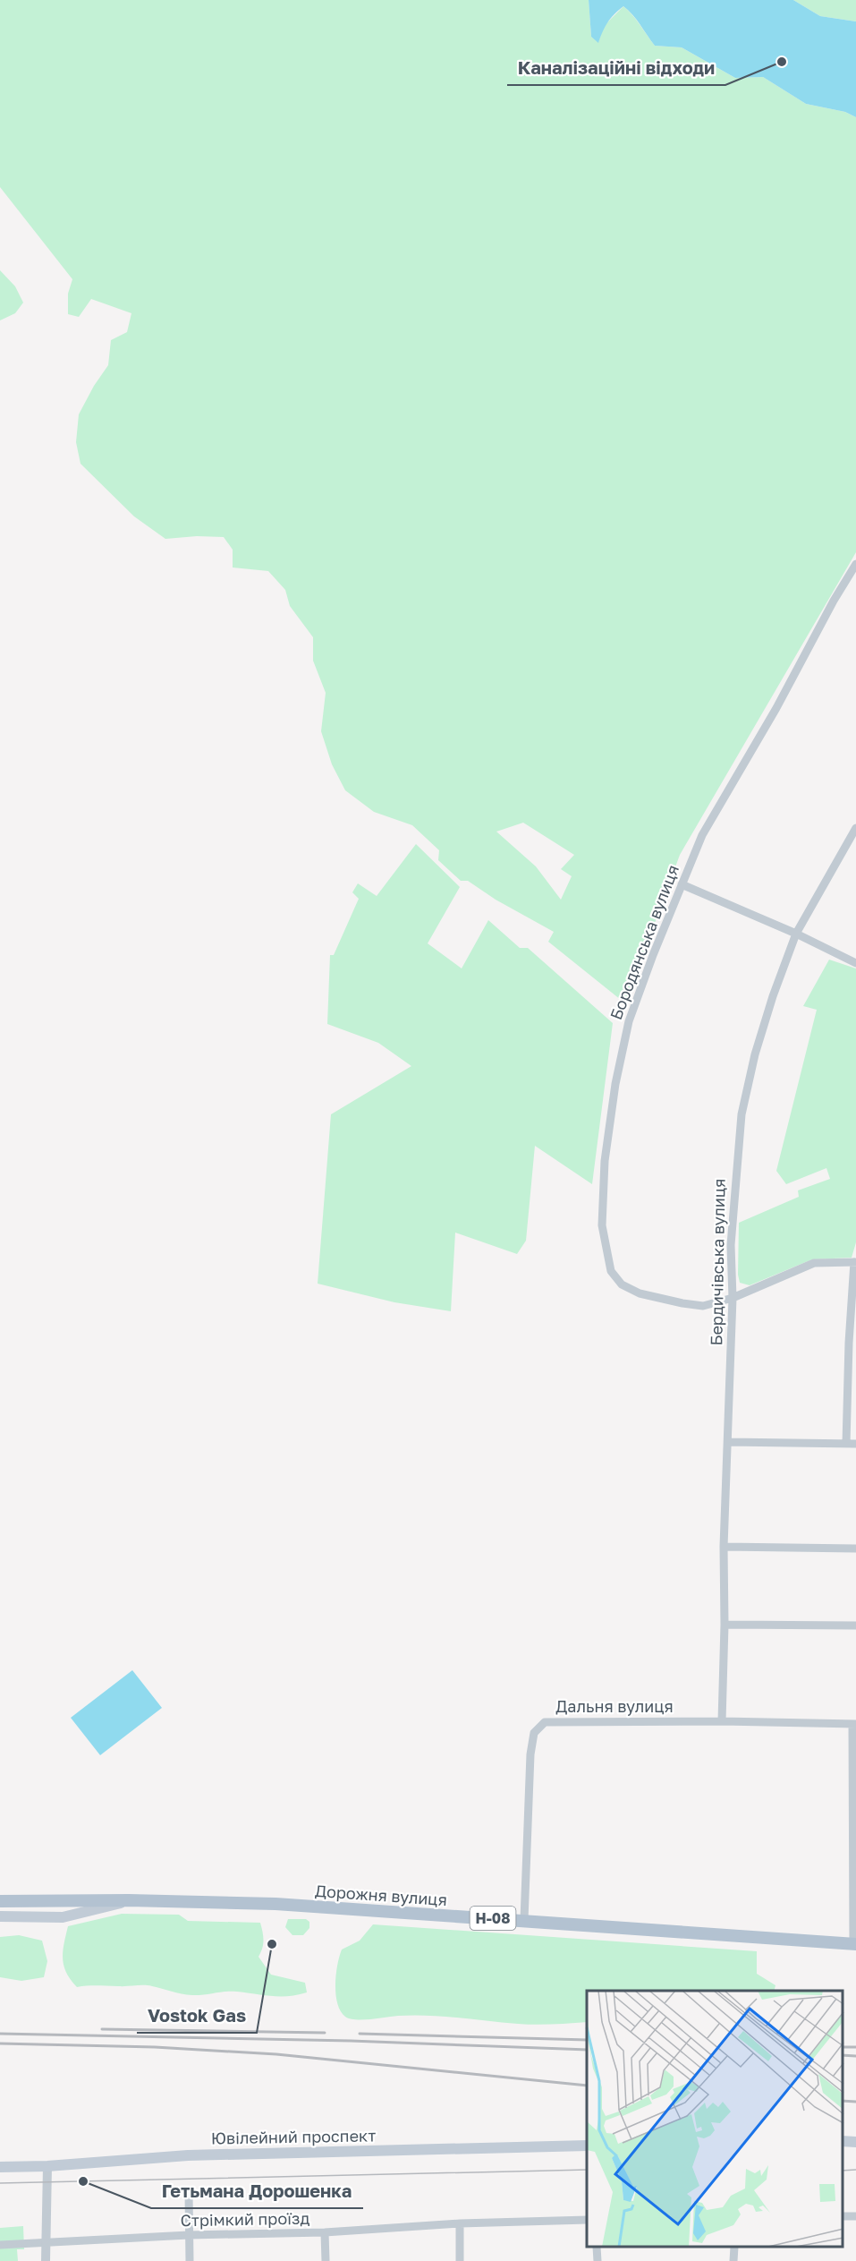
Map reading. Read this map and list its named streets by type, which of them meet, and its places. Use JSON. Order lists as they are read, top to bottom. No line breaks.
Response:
{"streets":{"main road":["Дорожня вулиця","Н-08","Ювілейний проспект"],"street":["Бородянська вулиця","Бердичівська вулиця","Дальня вулиця","Стрімкий проїзд"]},"crossings":[["Бородянська вулиця","Бердичівська вулиця"],["Бердичівська вулиця","Дальня вулиця"],["Дальня вулиця","Дорожня вулиця"]],"places":["Каналізаційні відходи","Vostok Gas","Гетьмана Дорошенка"]}
